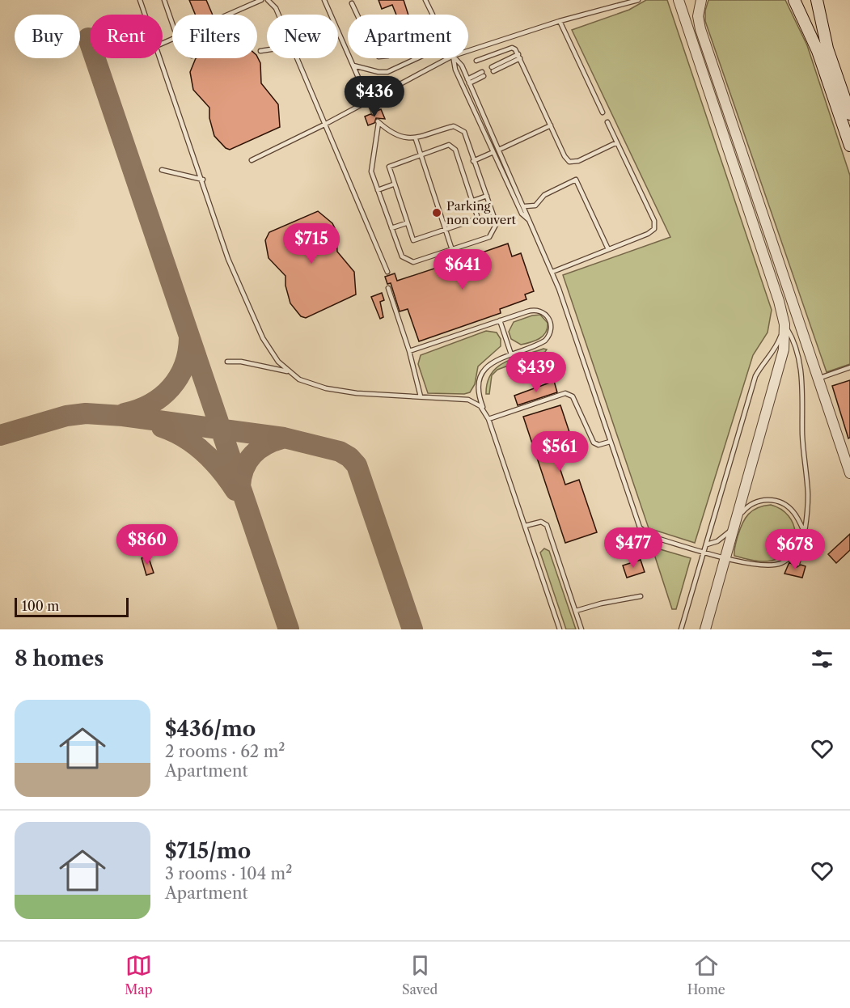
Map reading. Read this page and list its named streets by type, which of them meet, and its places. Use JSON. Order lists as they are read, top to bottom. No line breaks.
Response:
{"places":["Parking non couvert"],"scale_bar":"100 m","page":{"chip":["Buy","Rent","Filters","New","Apartment"],"price":["$436","$715","$641","$439","$561","$860","$477","$678"],"scale":"100 m","heading":"8 homes","list":[{"name":"$436/mo","note":"2 rooms · 62 m² · Apartment"},{"name":"$715/mo","note":"3 rooms · 104 m² · Apartment"}],"tabs":["Map","Saved","Home"]}}
